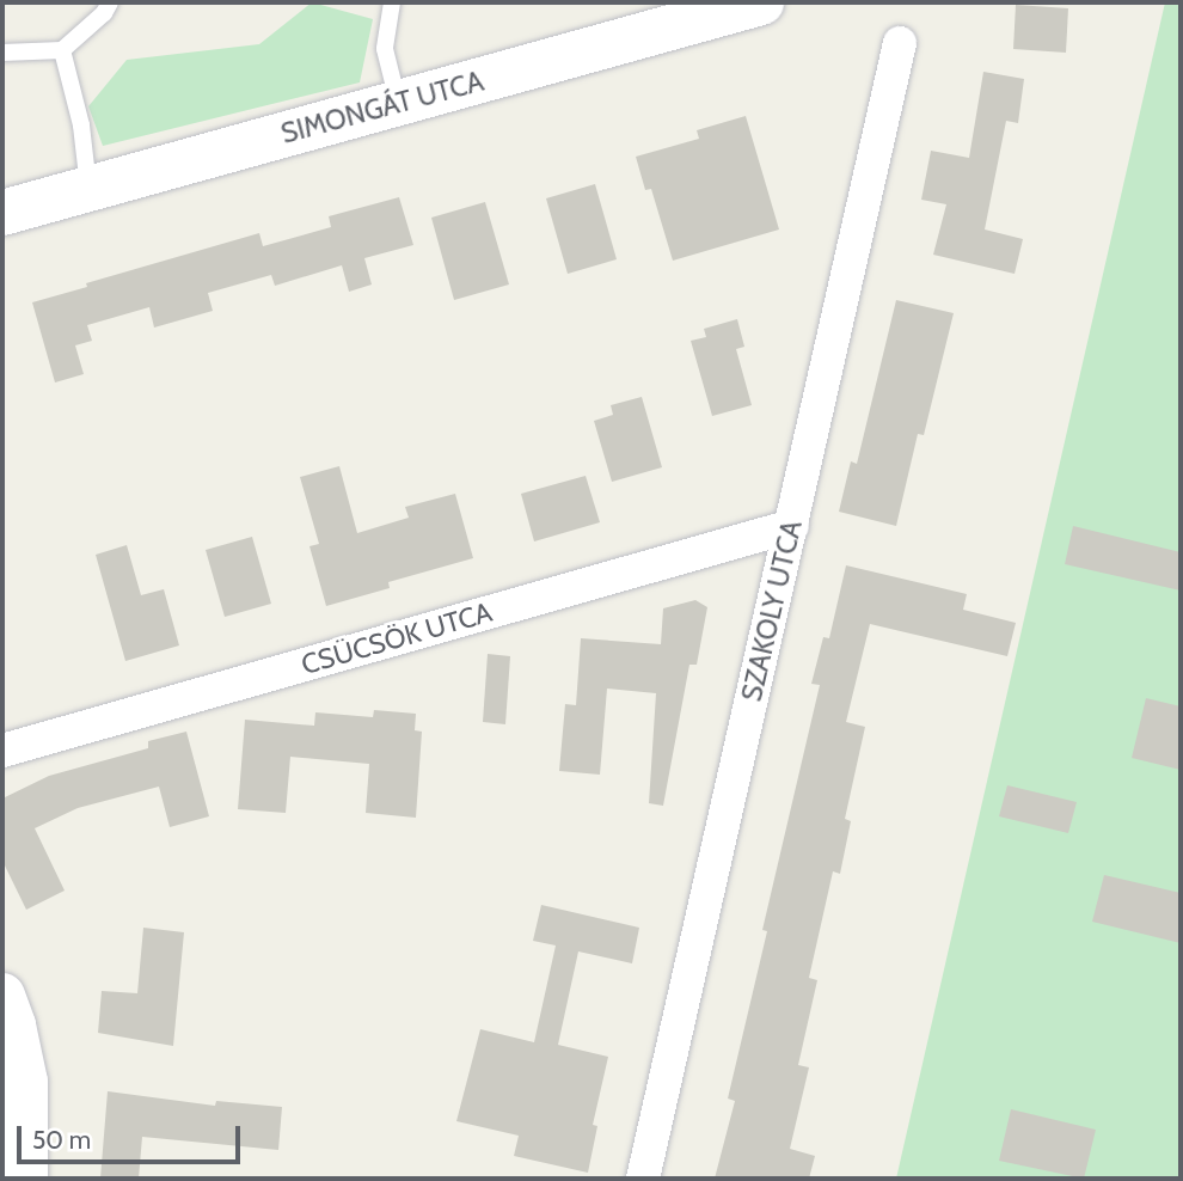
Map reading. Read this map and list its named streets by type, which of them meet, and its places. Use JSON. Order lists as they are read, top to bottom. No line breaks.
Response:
{"streets":{"main road":["SIMONGÁT UTCA"],"street":["SZAKOLY UTCA","CSÜCSÖK UTCA"]},"crossings":[["SZAKOLY UTCA","CSÜCSÖK UTCA"]],"scale_bar":"50 m"}
